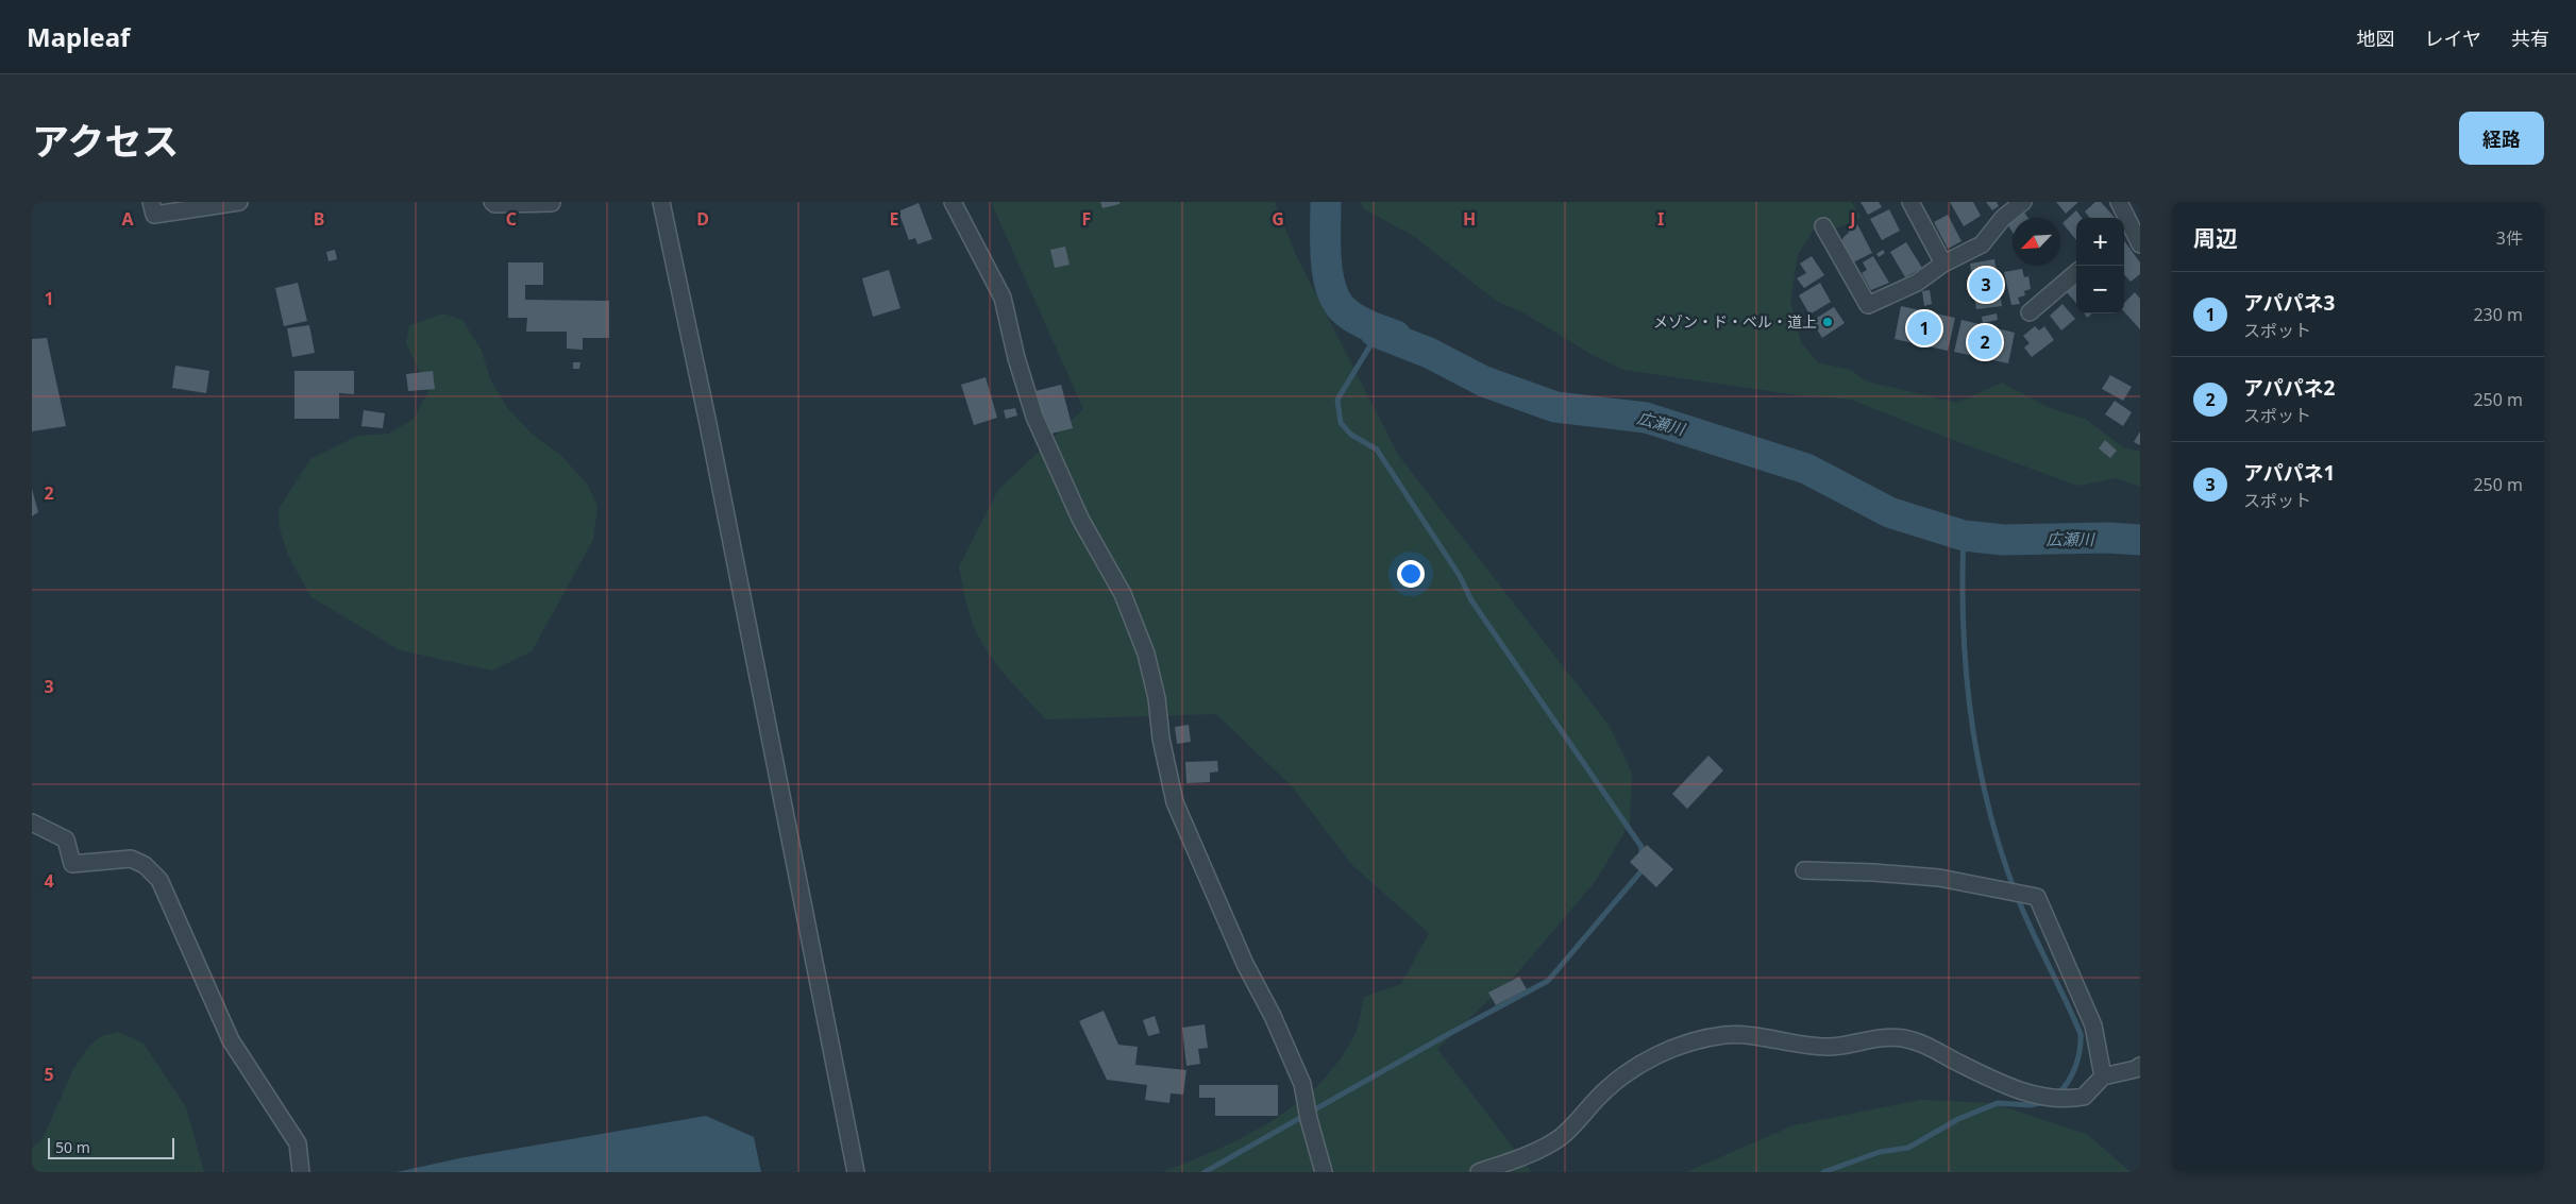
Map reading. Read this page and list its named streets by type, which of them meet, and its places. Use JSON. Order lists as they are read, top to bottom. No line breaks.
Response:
{"water":["広瀬川"],"places":["メゾン・ド・ベル・道上"],"scale_bar":"50 m","north":"bottom left","page":{"header":"Mapleaf","nav":["地図","レイヤ","共有"],"title":"アクセス","buttons":"経路","heading":["周辺","3件"],"map_buttons":["+","−"],"pins":["3","1","2"],"list":[{"mark":"1","name":"アパパネ3","note":"スポット","value":"230 m"},{"mark":"2","name":"アパパネ2","note":"スポット","value":"250 m"},{"mark":"3","name":"アパパネ1","note":"スポット","value":"250 m"}],"scale":"50 m"},"grid":{"columns":["A","B","C","D","E","F","G","H","I","J"],"rows":["1","2","3","4","5"]}}
